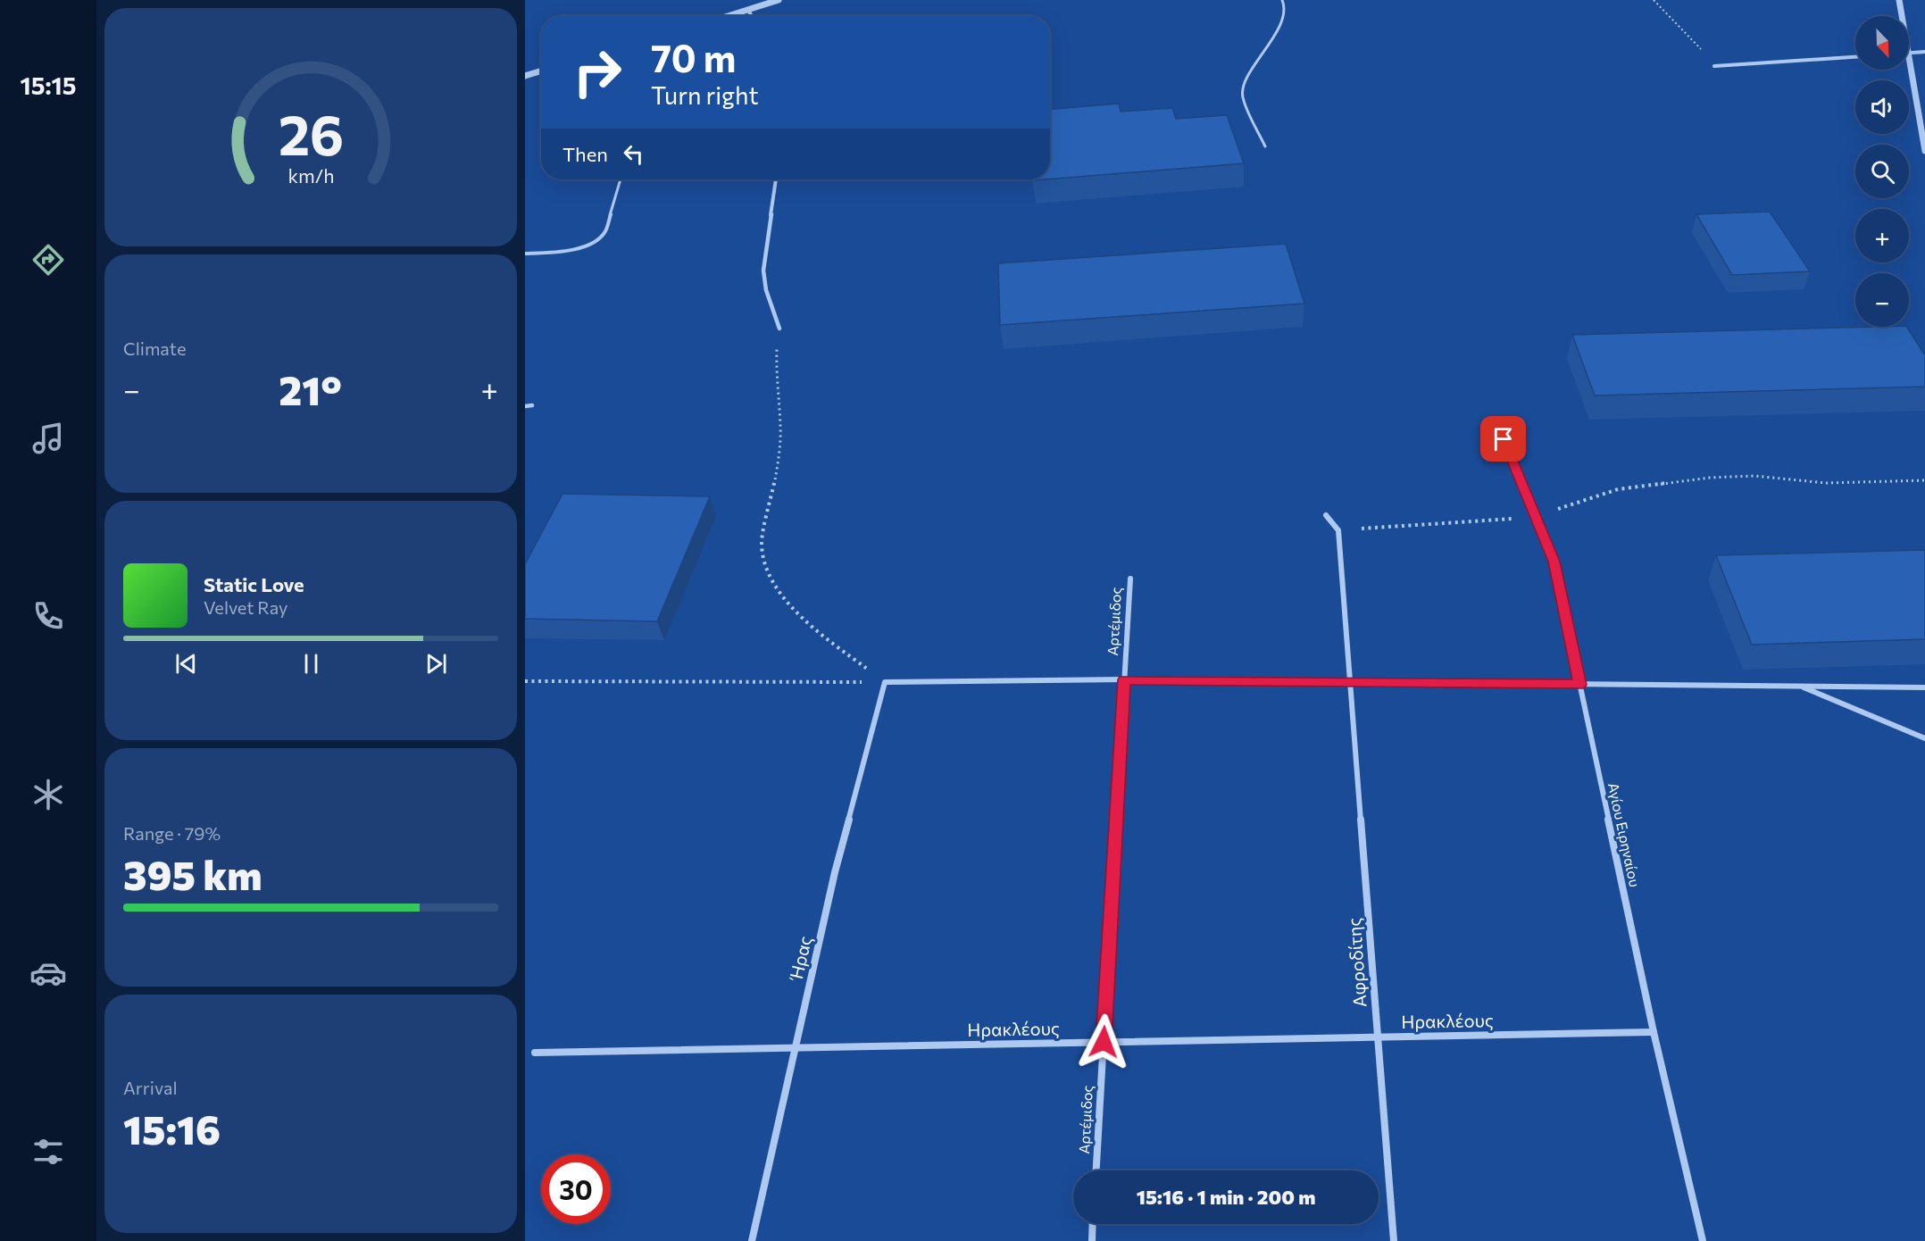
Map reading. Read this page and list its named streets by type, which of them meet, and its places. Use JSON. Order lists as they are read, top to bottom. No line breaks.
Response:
{"streets":{"street":["Αρτέμιδος","Αγίου Ειρηναίου","Ήρας","Αφροδίτης","Ηρακλέους"]},"crossings":[["Αρτέμιδος","Ηρακλέους"],["Αγίου Ειρηναίου","Ηρακλέους"],["Ήρας","Ηρακλέους"],["Αφροδίτης","Ηρακλέους"]],"north":"bottom right","page":{"tabs":"15:15","map_buttons":["+","−"],"turn":["70 m","Turn right"],"then":"Then","tile":["Climate",["Range · 79%","395 km"],["Arrival","15:16"]],"heat":["−","21°","+"],"song":["Static Love","Velvet Ray"],"limit":"30","trip":"15:16 · 1 min · 200 m","gauge":["26","km/h"]}}
